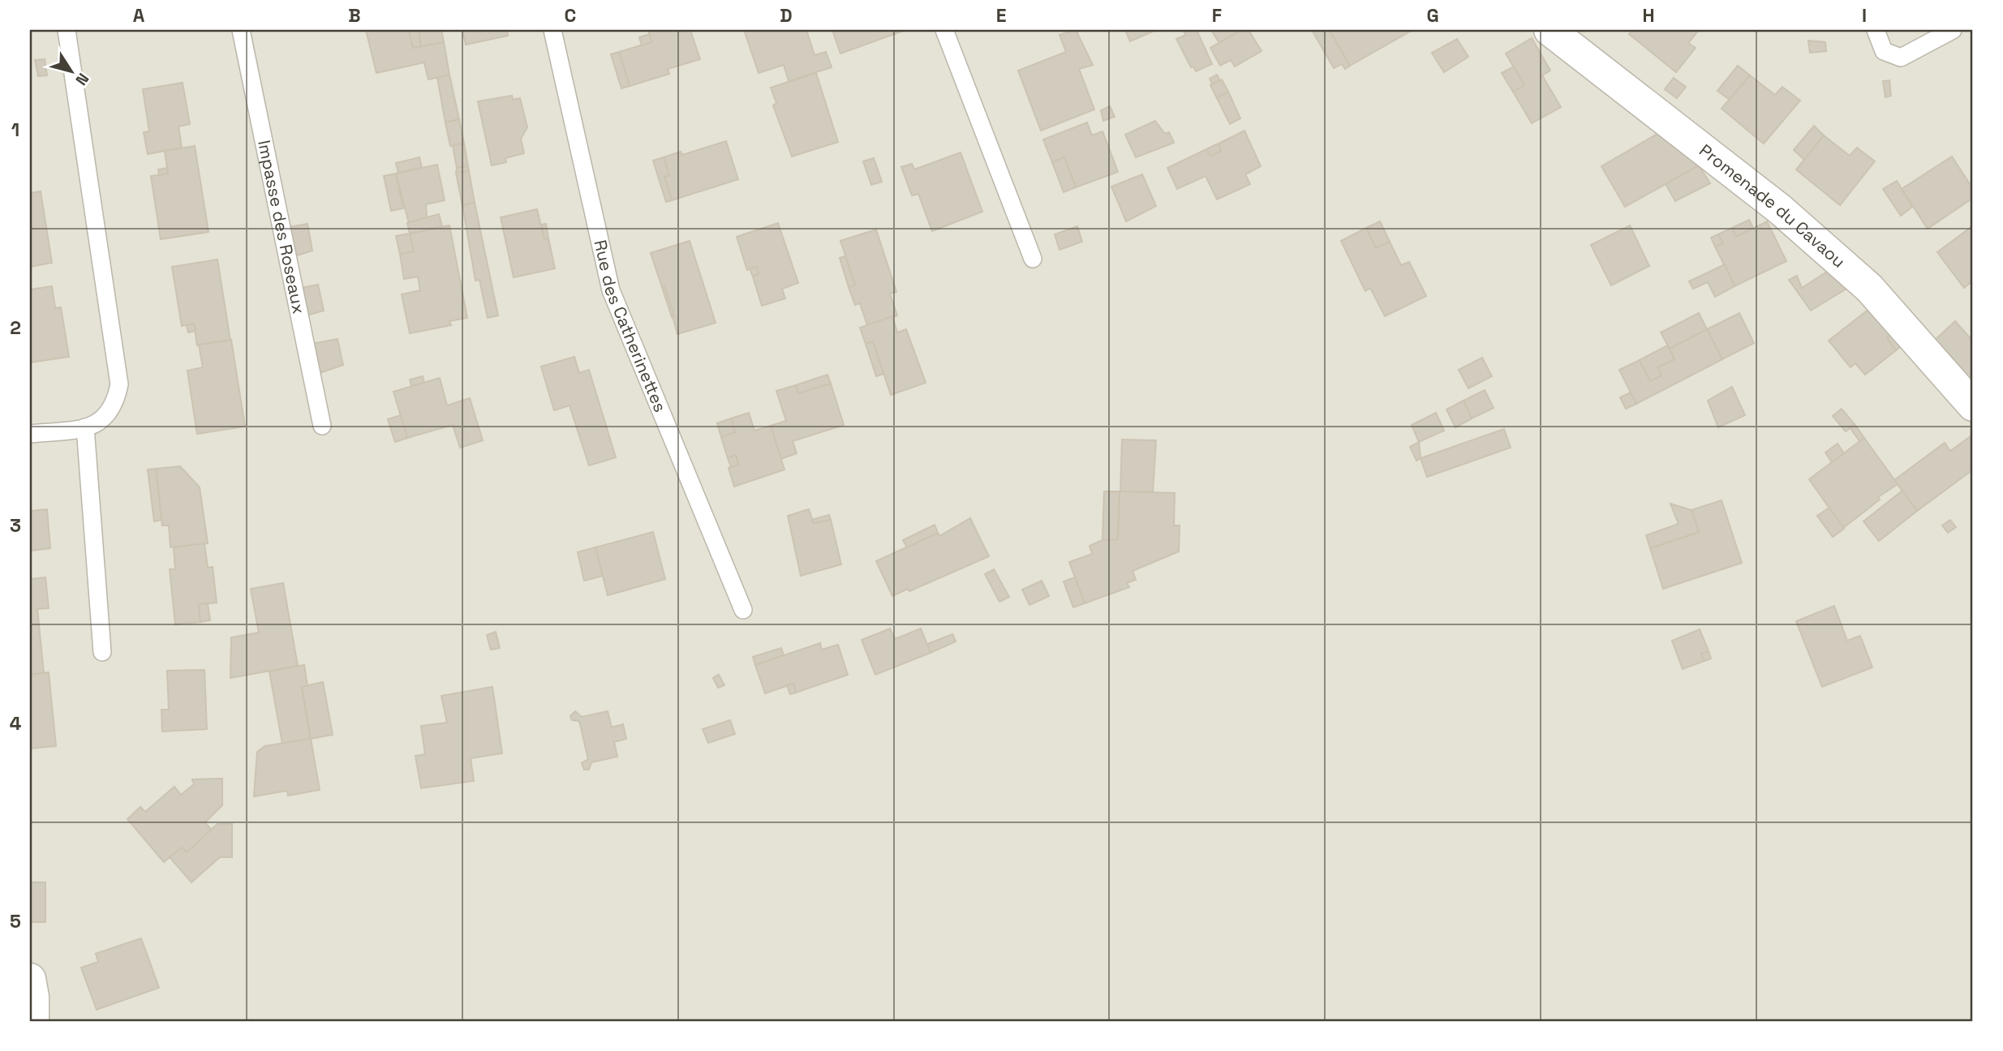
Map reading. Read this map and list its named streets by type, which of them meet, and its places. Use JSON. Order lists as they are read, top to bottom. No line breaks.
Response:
{"streets":{"street":["Promenade du Cavaou"],"lane":["Impasse des Roseaux","Rue des Catherinettes"]},"north":"bottom right","grid":{"columns":["A","B","C","D","E","F","G","H","I"],"rows":["1","2","3","4","5"]}}
